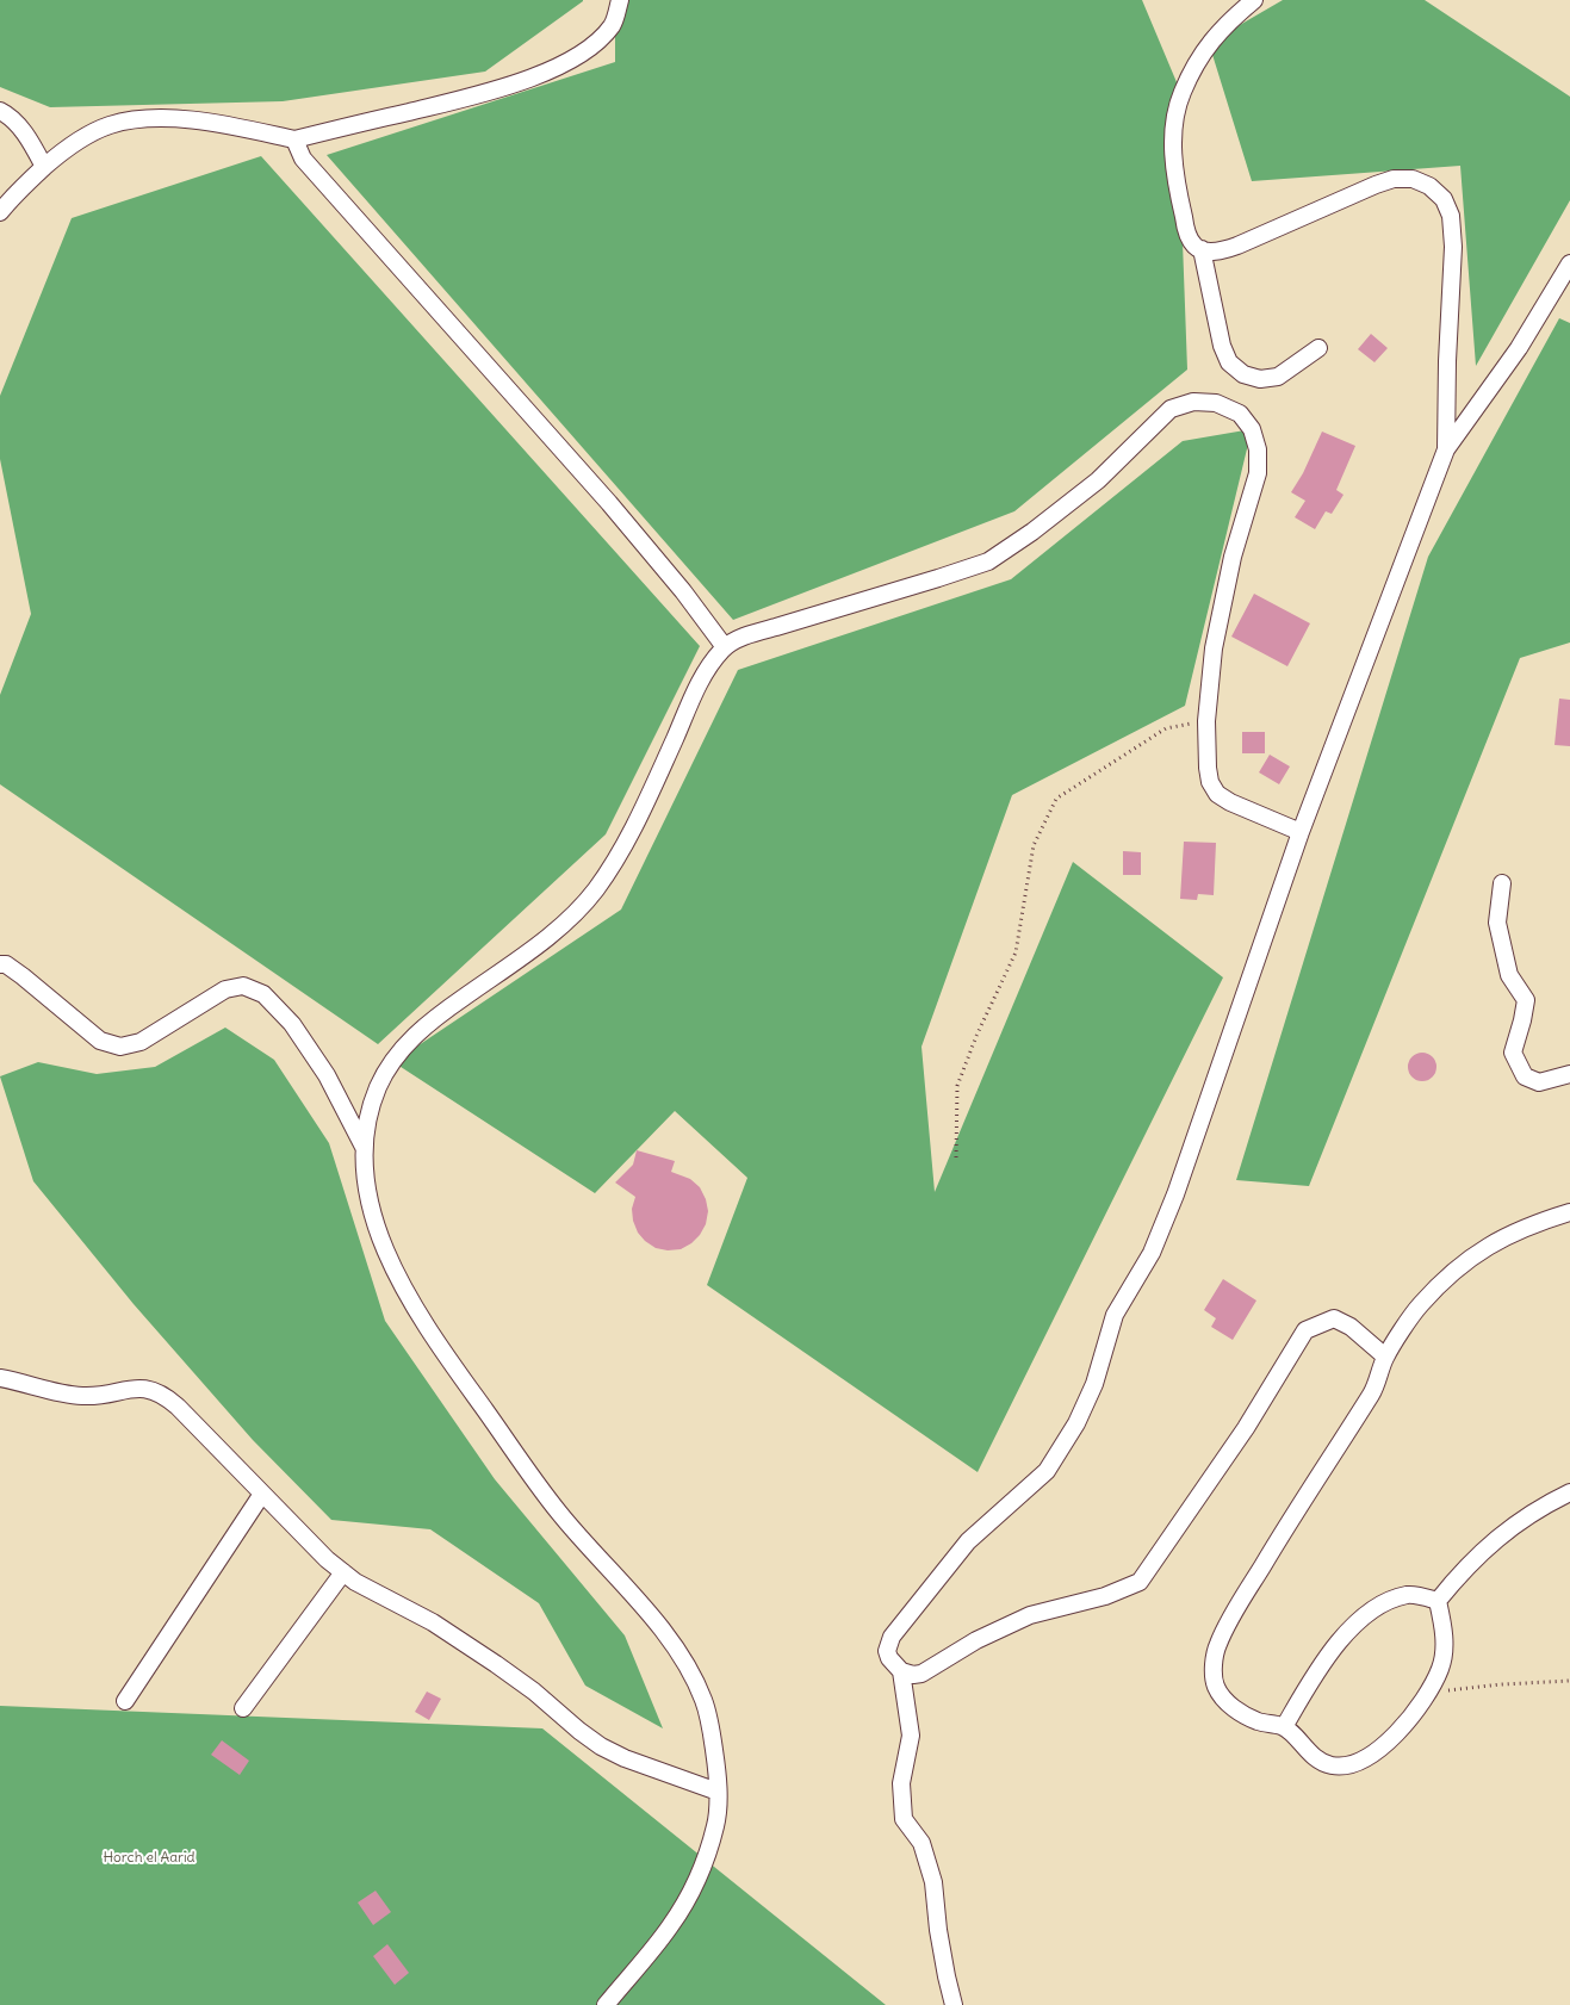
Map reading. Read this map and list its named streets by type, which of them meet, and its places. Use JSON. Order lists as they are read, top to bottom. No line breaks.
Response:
{"parks":["Horch el Aarid"]}
